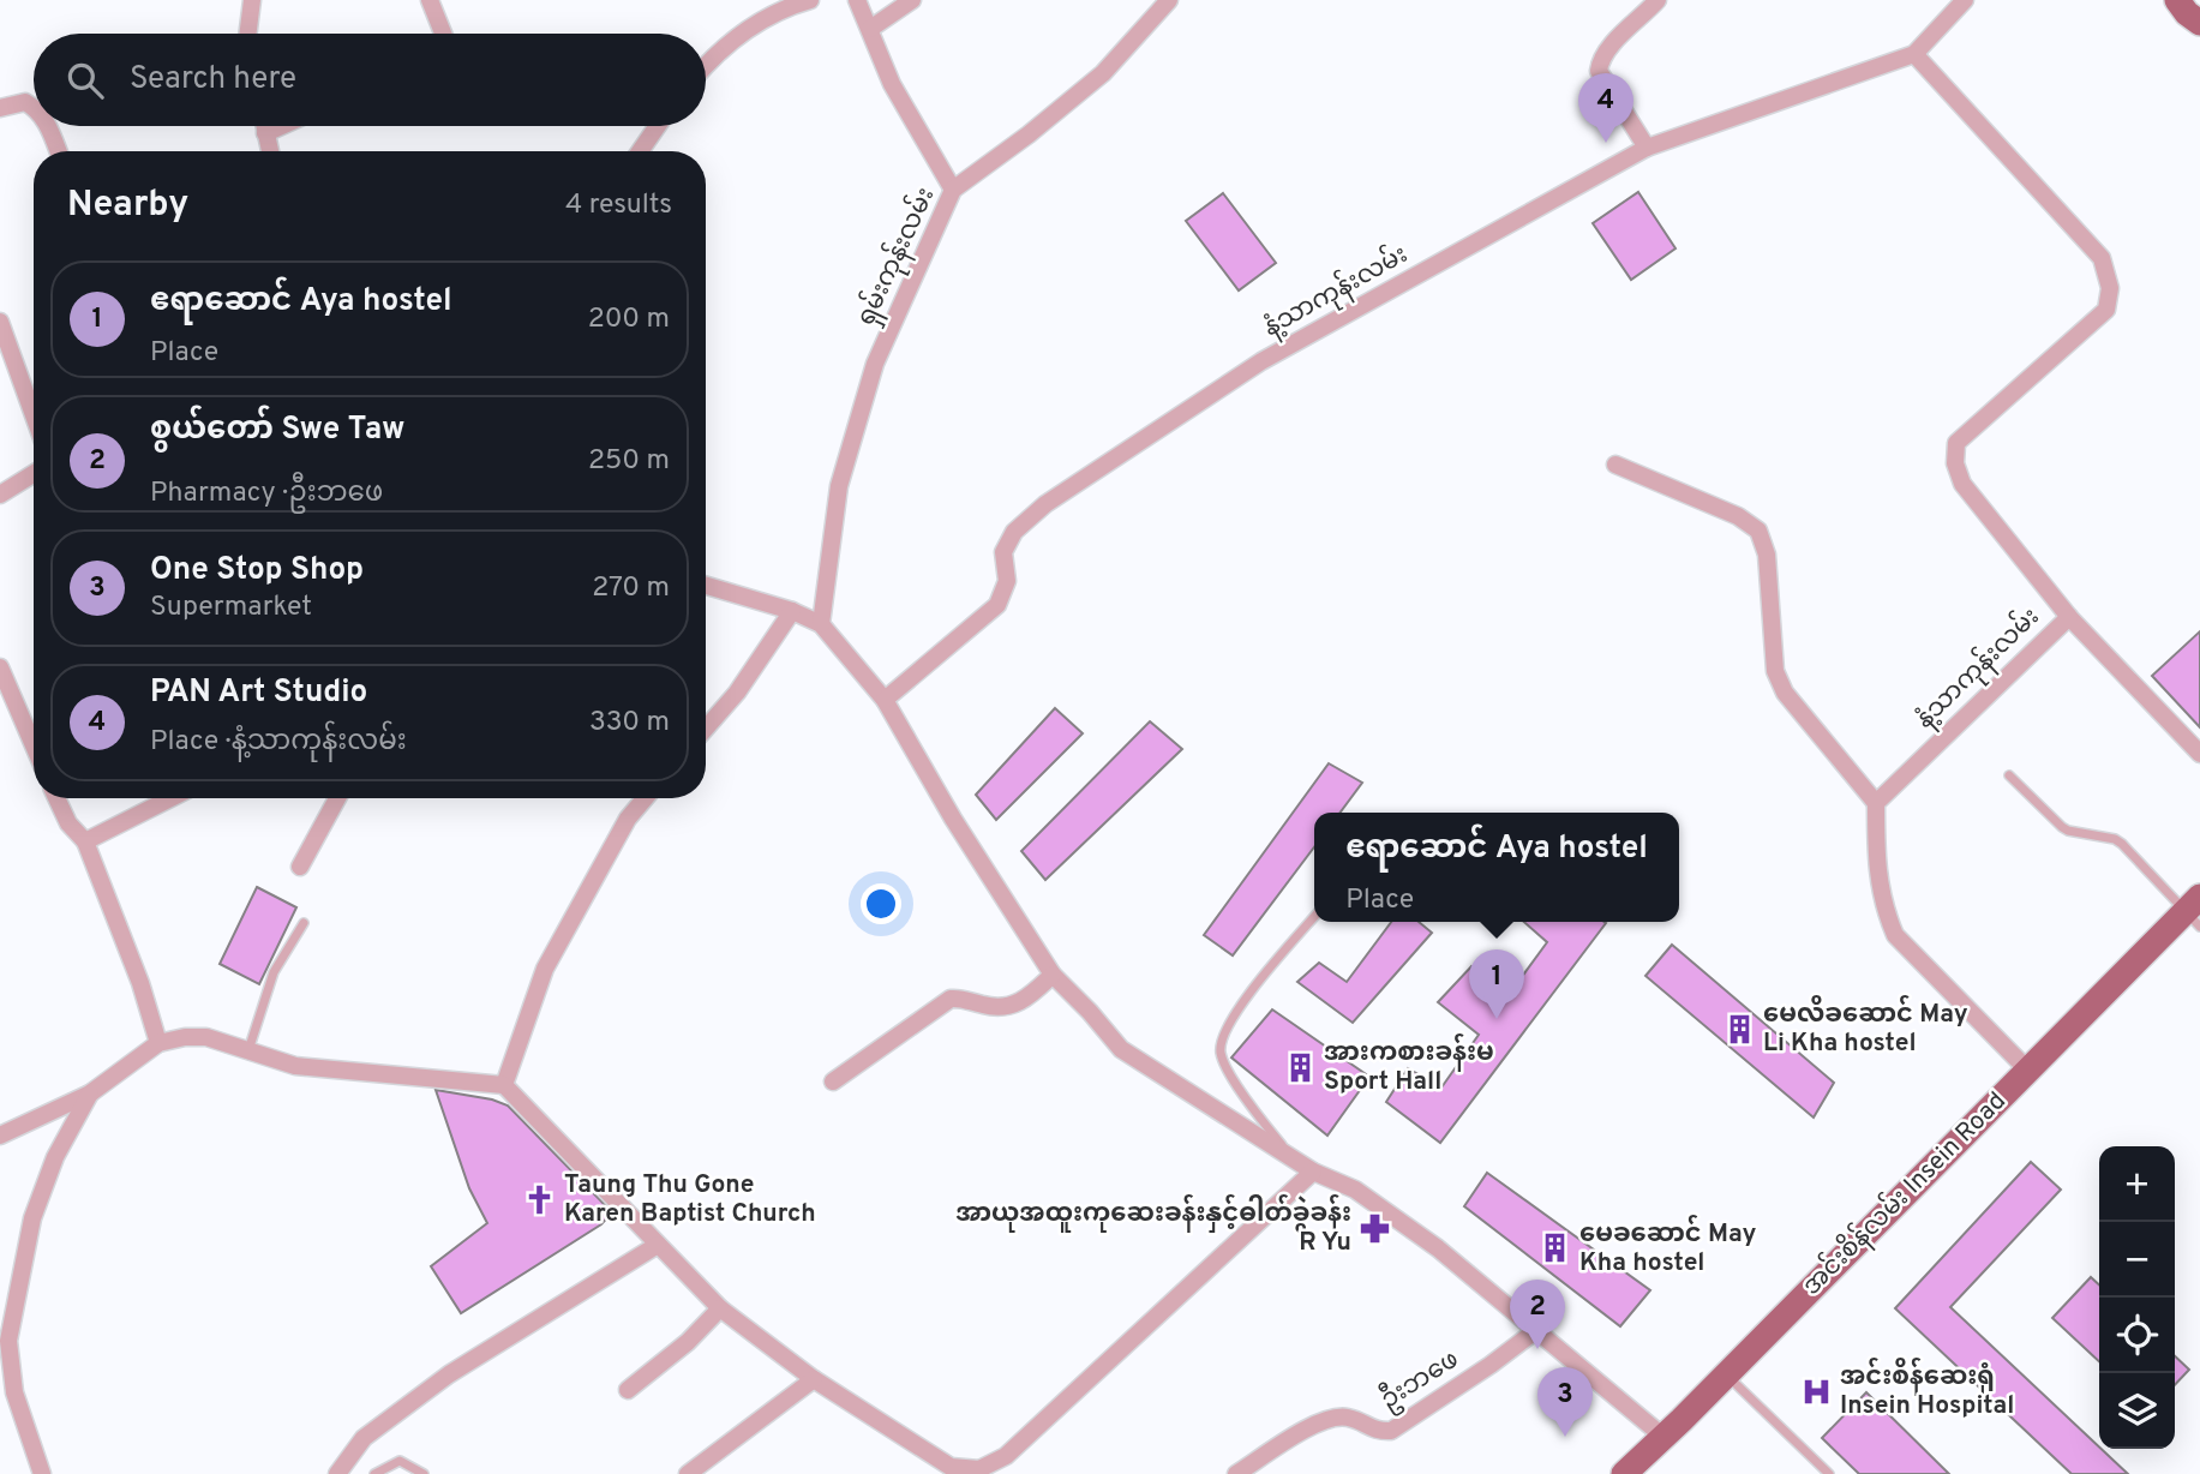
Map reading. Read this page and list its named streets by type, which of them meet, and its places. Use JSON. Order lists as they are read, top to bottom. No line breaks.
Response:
{"streets":{"main road":["အင်းစိန်လမ်း Insein Road"],"street":["ရှမ်းကုန်းလမ်း","နံ့သာကုန်းလမ်း","ဦးဘဖေ"]},"places":{"building":["မေလိခဆောင် May Li Kha hostel","အားကစားခန်းမ Sport Hall","မေခဆောင် May Kha hostel"],"church":["Taung Thu Gone Karen Baptist Church"],"pharmacy":["အာယုအထူးကုဆေးခန်းနှင့်ဓါတ်ခွဲခန်း R Yu"],"hospital":["အင်းစိန်ဆေးရုံ Insein Hospital"]},"page":{"search":"Search here","pins":["4","1","2","3"],"heading":["Nearby","4 results"],"list":[{"mark":"1","name":"ဧရာဆောင် Aya hostel","note":"Place","value":"200 m"},{"mark":"2","name":"စွယ်တော် Swe Taw","note":"Pharmacy · ဦးဘဖေ","value":"250 m"},{"mark":"3","name":"One Stop Shop","note":"Supermarket","value":"270 m"},{"mark":"4","name":"PAN Art Studio","note":"Place · နံ့သာကုန်းလမ်း","value":"330 m"}],"popup":["ဧရာဆောင် Aya hostel","Place"],"map_buttons":["+","−"]}}
